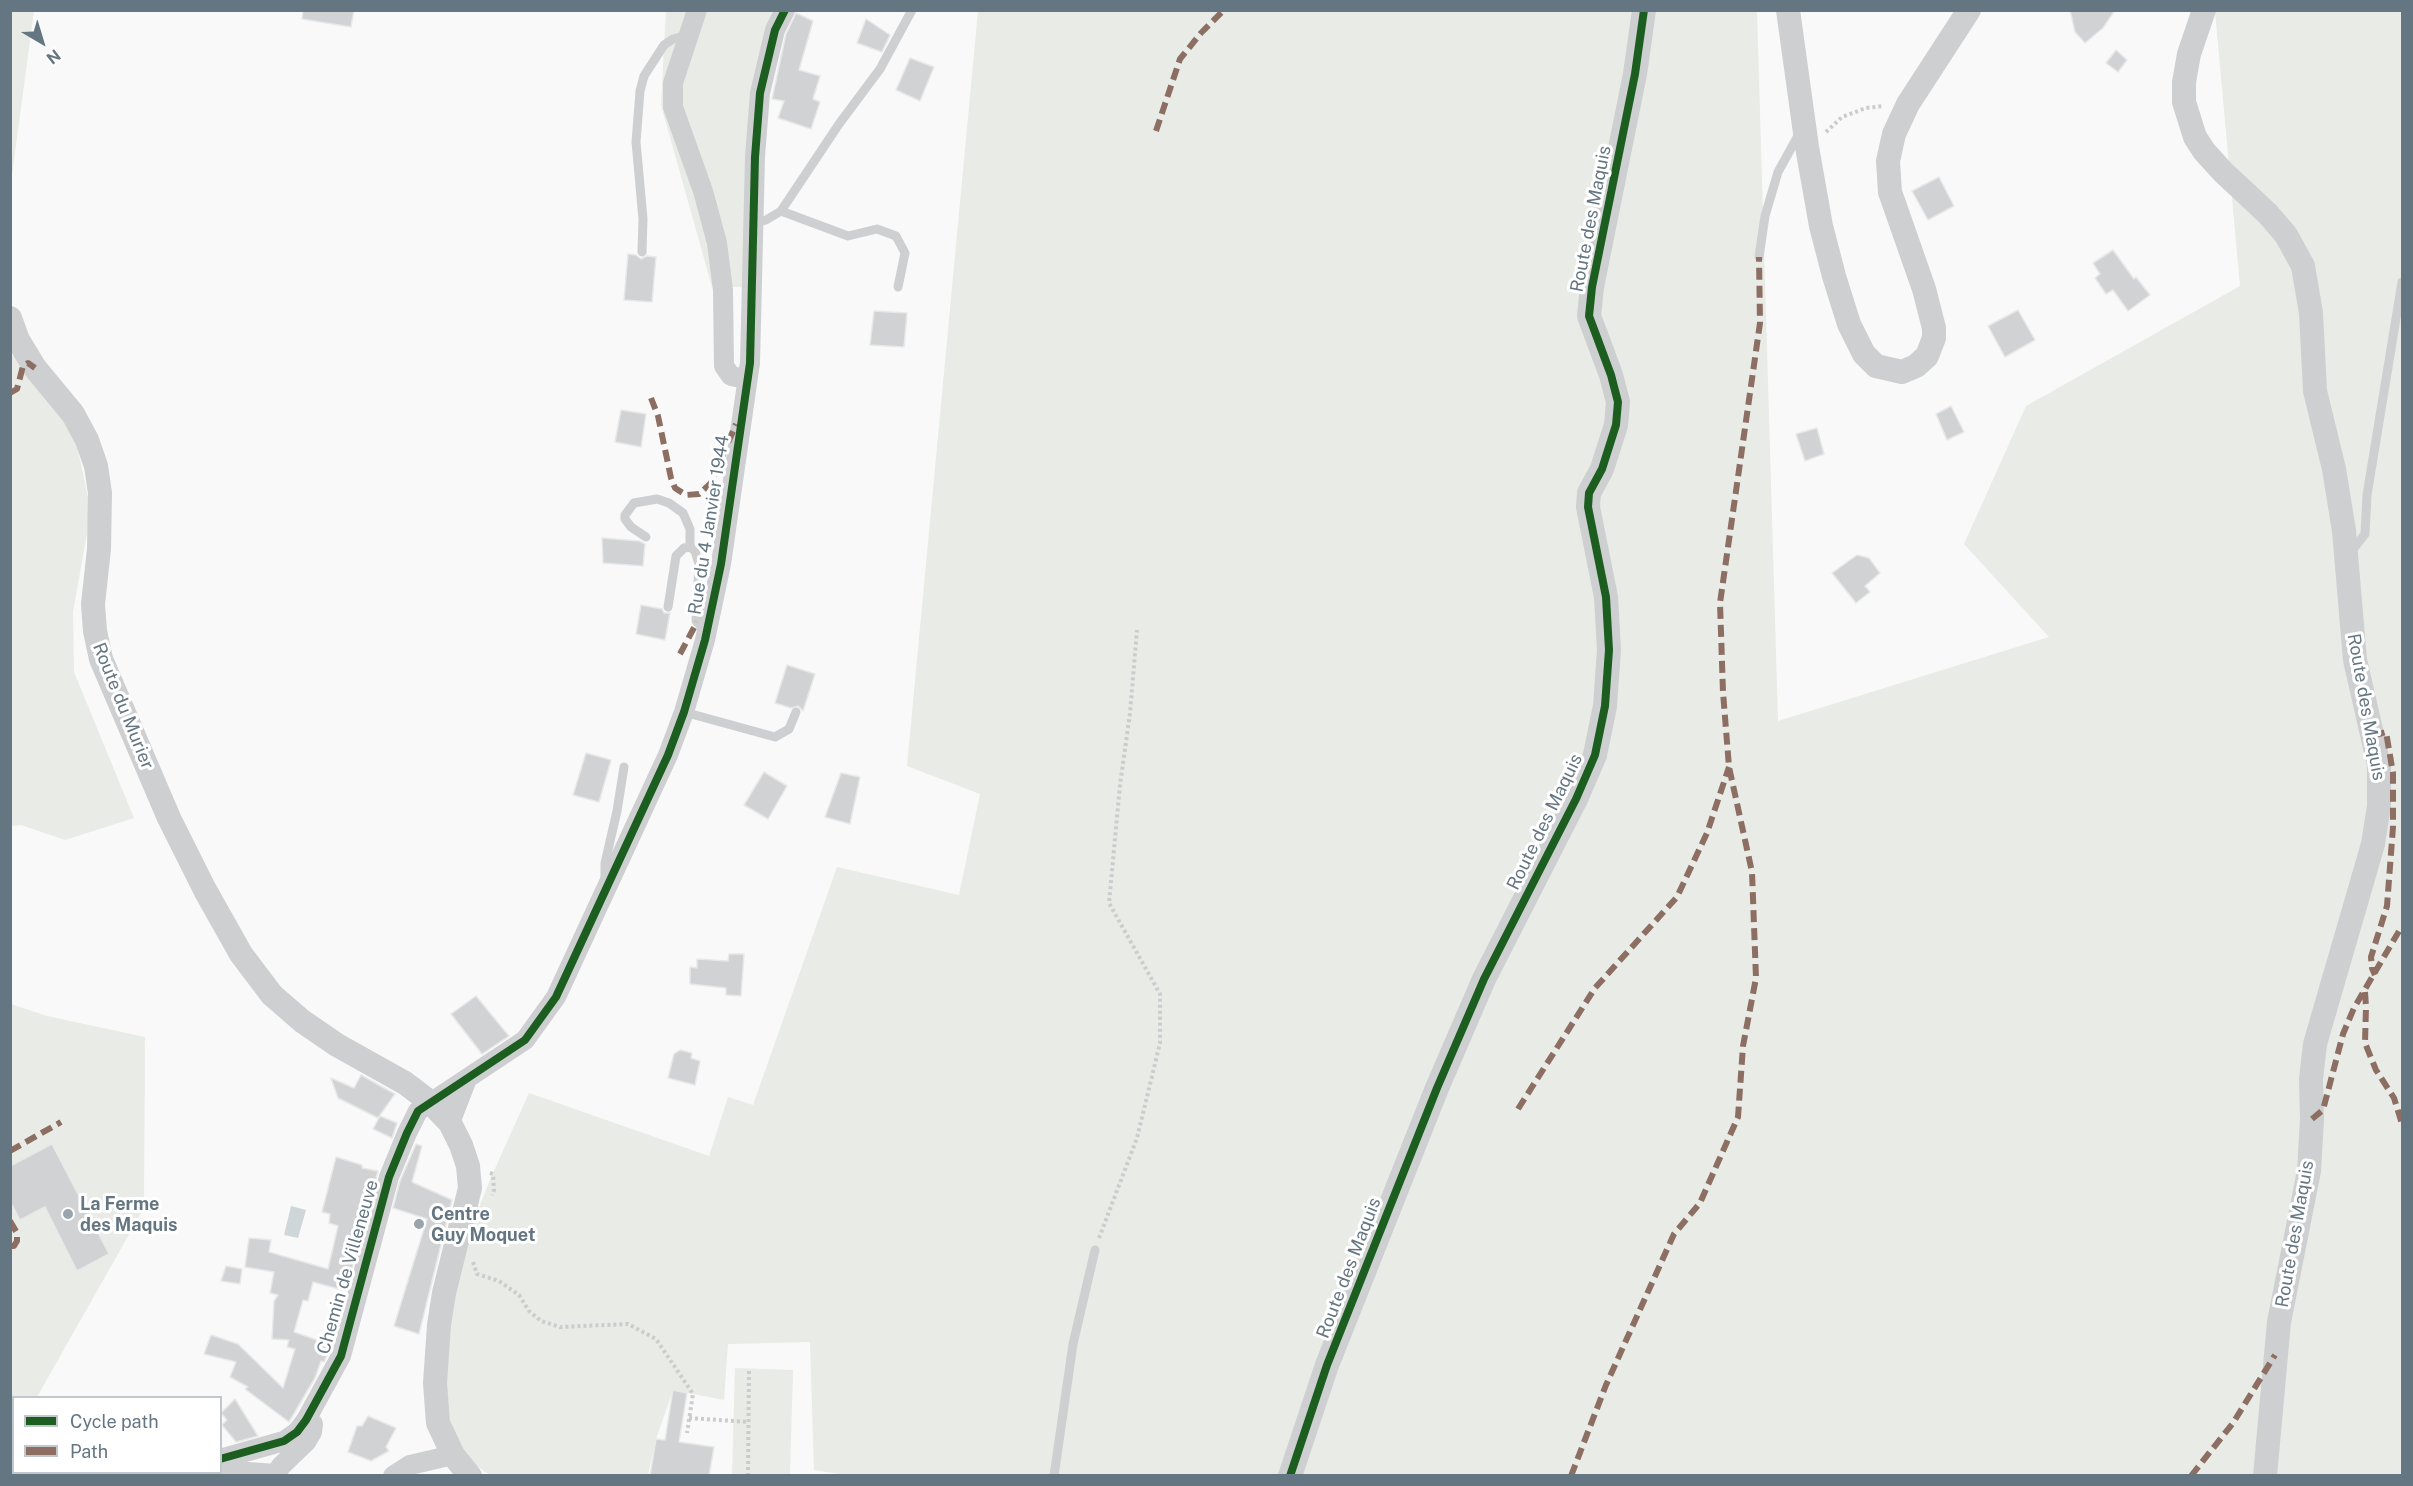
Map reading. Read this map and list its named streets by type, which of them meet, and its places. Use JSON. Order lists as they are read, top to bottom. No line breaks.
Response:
{"streets":{"street":["Route des Maquis","Rue du 4 Janvier 1944","Route du Murier","Chemin de Villeneuve"]},"crossings":[["Rue du 4 Janvier 1944","Route du Murier"],["Rue du 4 Janvier 1944","Chemin de Villeneuve"],["Route du Murier","Chemin de Villeneuve"]],"places":["La Ferme des Maquis","Centre Guy Moquet"],"legend":["Cycle path","Path"],"north":"bottom right"}
